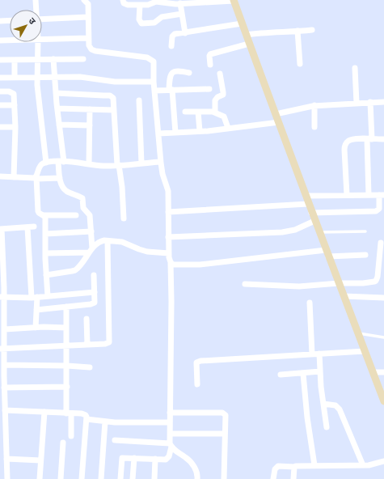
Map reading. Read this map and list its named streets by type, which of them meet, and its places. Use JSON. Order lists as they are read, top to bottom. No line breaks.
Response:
{"north":"top right"}
